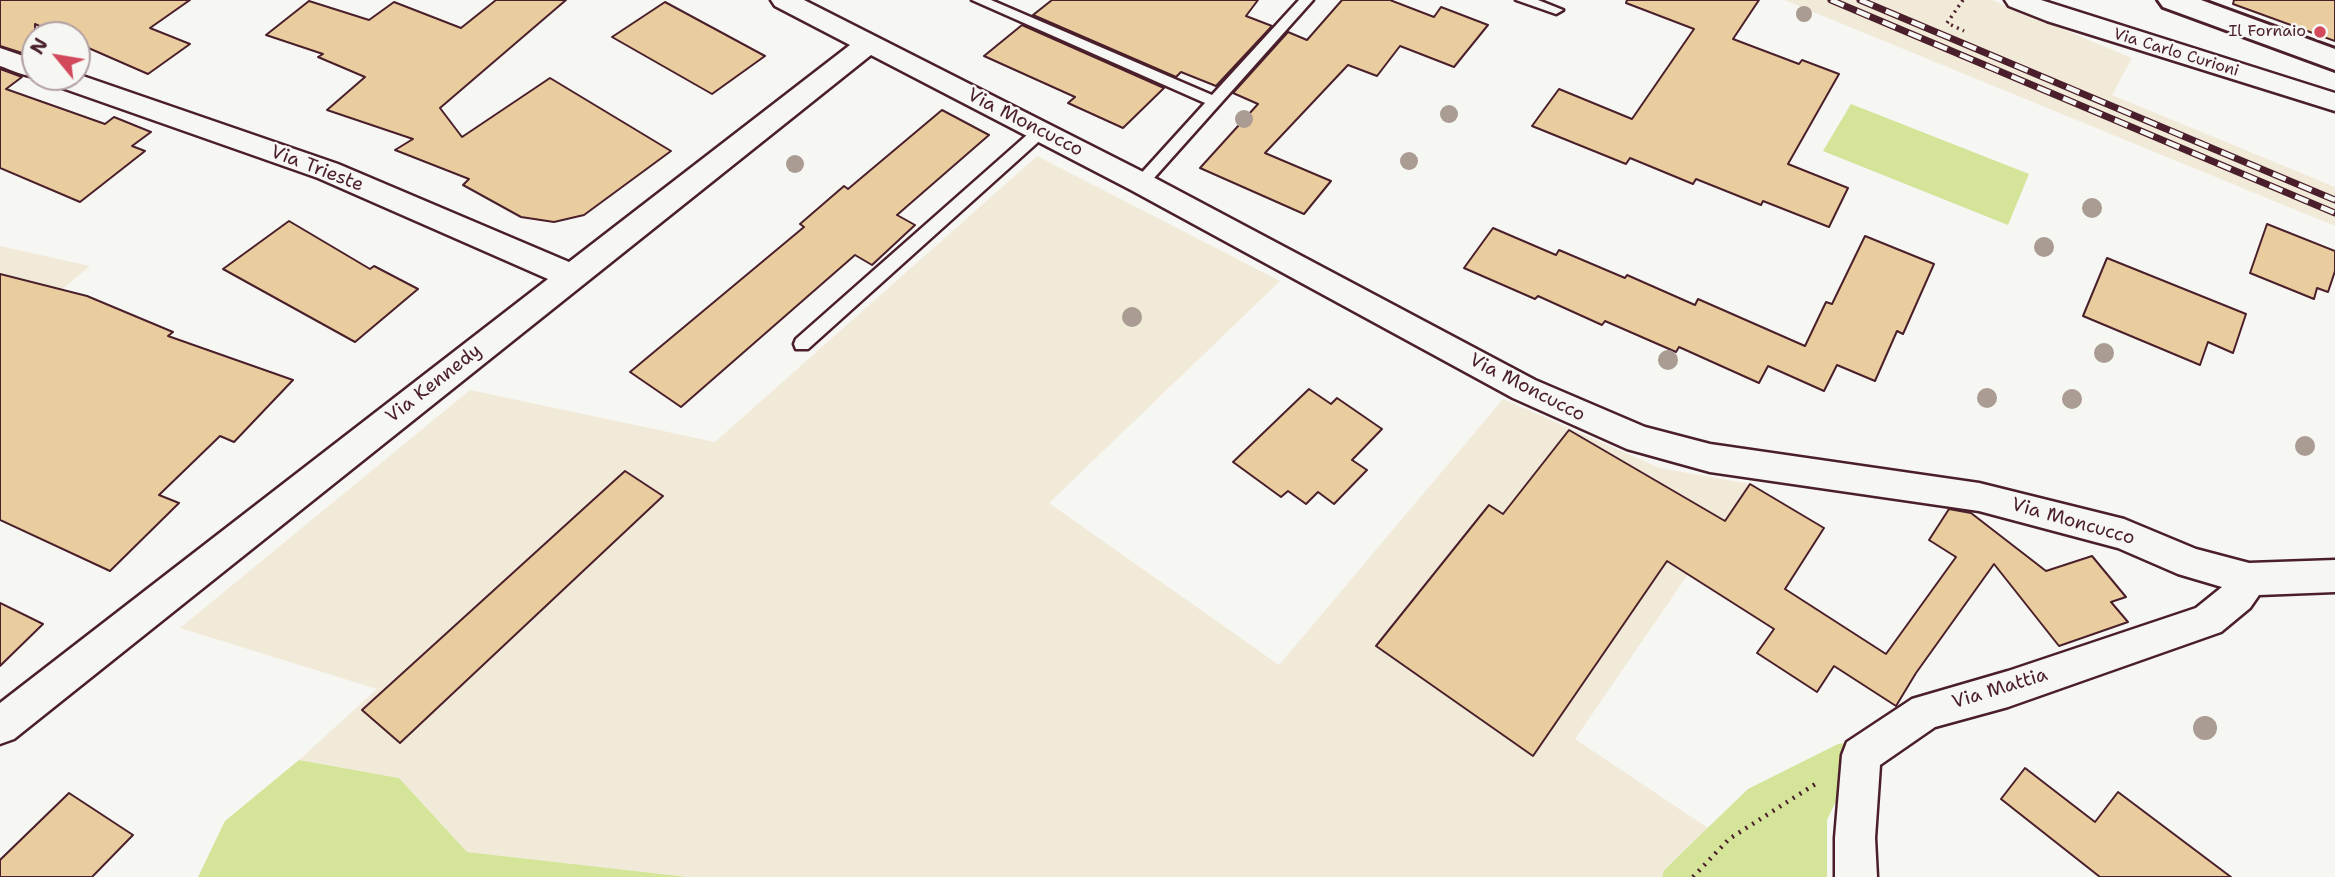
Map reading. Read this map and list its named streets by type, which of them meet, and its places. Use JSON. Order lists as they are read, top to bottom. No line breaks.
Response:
{"streets":{"street":["Via Carlo Curioni","Via Moncucco","Via Trieste","Via Kennedy","Via Mattia"]},"crossings":[["Via Moncucco","Via Kennedy"],["Via Moncucco","Via Mattia"],["Via Trieste","Via Kennedy"]],"places":["Il Fornaio"],"north":"top left"}
